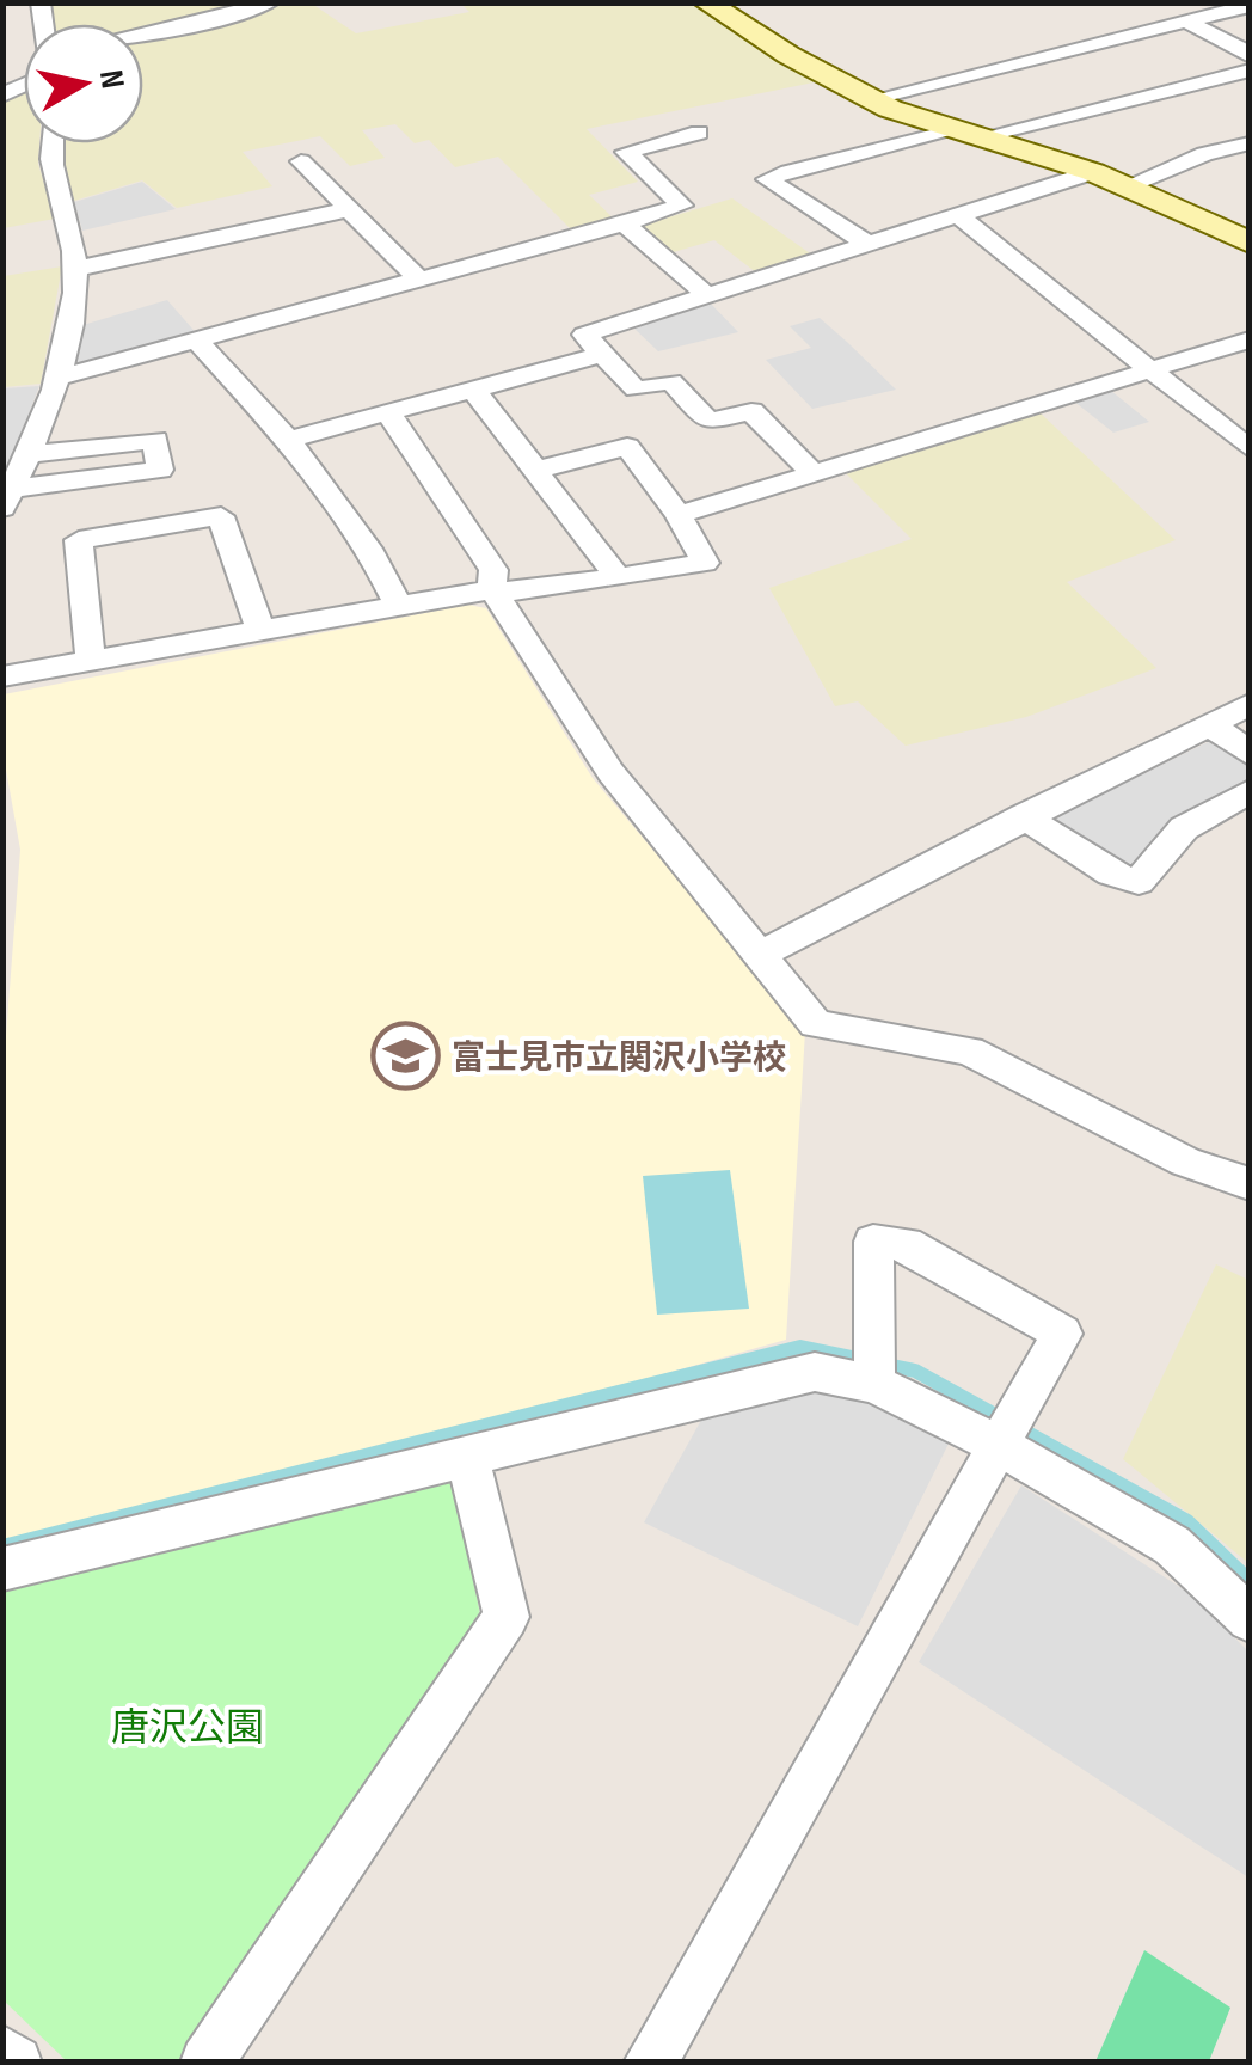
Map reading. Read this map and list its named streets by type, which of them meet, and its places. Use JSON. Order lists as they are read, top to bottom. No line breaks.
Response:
{"parks":["唐沢公園"],"places":{"school or university":["富士見市立関沢小学校"]},"north":"right"}
